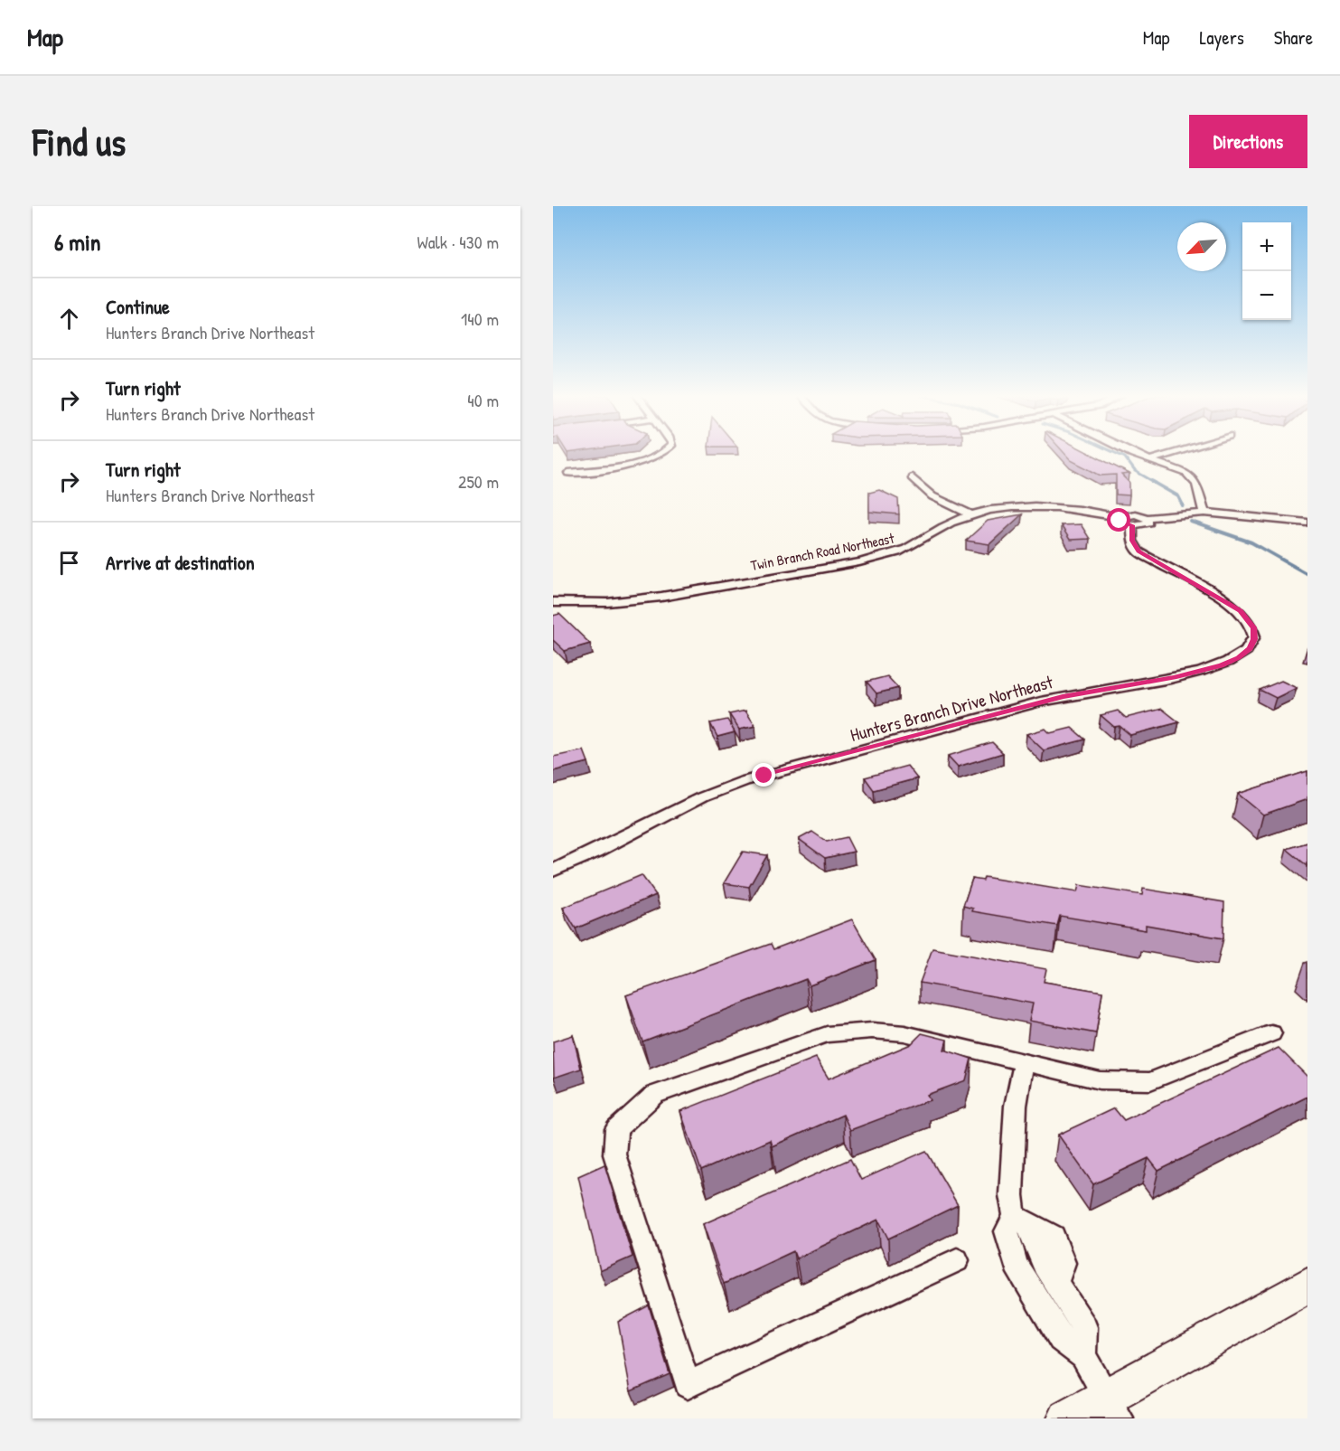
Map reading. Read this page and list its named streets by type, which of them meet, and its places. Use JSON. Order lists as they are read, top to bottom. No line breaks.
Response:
{"streets":{"street":["Twin Branch Road Northeast","Hunters Branch Drive Northeast"]},"north":"bottom left","page":{"header":"Map","nav":["Map","Layers","Share"],"buttons":"Directions","title":"Find us","heading":["6 min","Walk · 430 m"],"map_buttons":["+","−"],"list":[["Continue","Hunters Branch Drive Northeast","140 m"],["Turn right","Hunters Branch Drive Northeast","40 m"],["Turn right","Hunters Branch Drive Northeast","250 m"],"Arrive at destination"]}}
